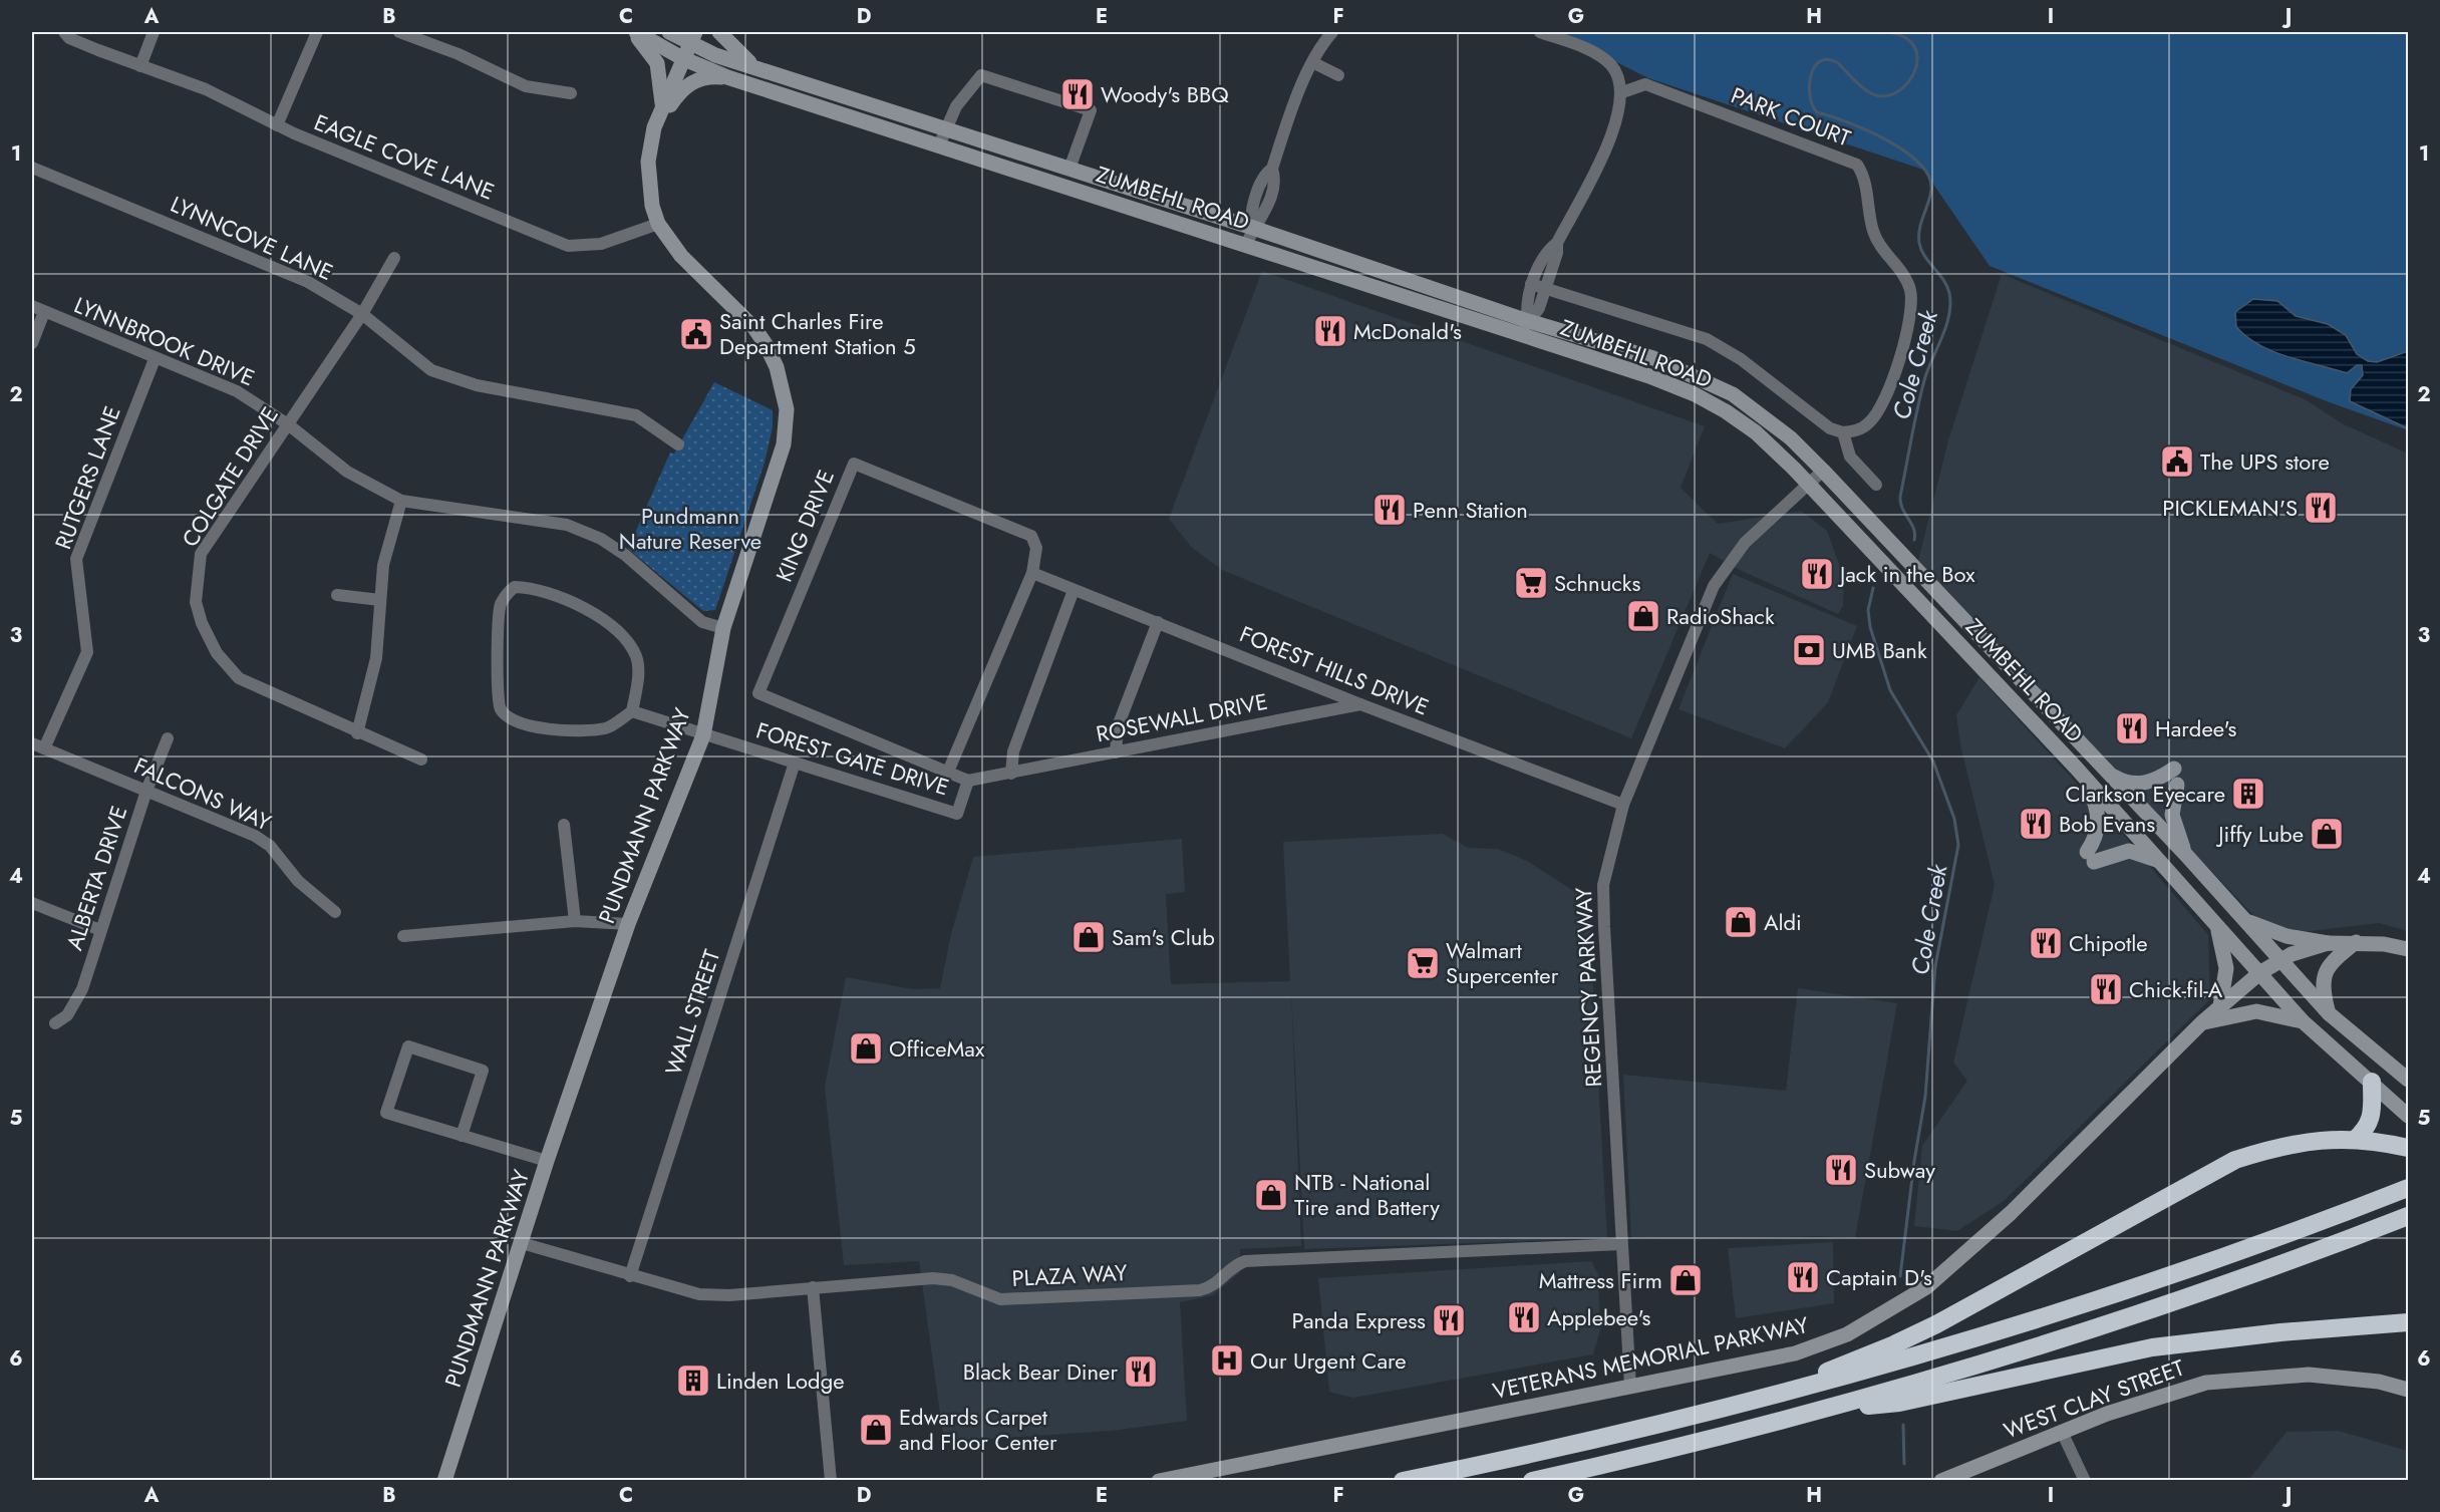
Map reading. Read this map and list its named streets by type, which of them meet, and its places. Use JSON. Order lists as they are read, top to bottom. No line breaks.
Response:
{"streets":{"main road":["ZUMBEHL ROAD","PUNDMANN PARKWAY","VETERANS MEMORIAL PARKWAY","WEST CLAY STREET"],"street":["PARK COURT","EAGLE COVE LANE","LYNNCOVE LANE","LYNNBROOK DRIVE","COLGATE DRIVE","RUTGERS LANE","KING DRIVE","FOREST HILLS DRIVE","ROSEWALL DRIVE","FOREST GATE DRIVE","FALCONS WAY","ALBERTA DRIVE","REGENCY PARKWAY","WALL STREET","PLAZA WAY"]},"crossings":[["EAGLE COVE LANE","PUNDMANN PARKWAY"],["ZUMBEHL ROAD","PUNDMANN PARKWAY"],["ZUMBEHL ROAD","REGENCY PARKWAY"],["ZUMBEHL ROAD","VETERANS MEMORIAL PARKWAY"],["LYNNCOVE LANE","COLGATE DRIVE"],["LYNNBROOK DRIVE","COLGATE DRIVE"],["LYNNBROOK DRIVE","RUTGERS LANE"],["LYNNBROOK DRIVE","PUNDMANN PARKWAY"],["RUTGERS LANE","FALCONS WAY"],["KING DRIVE","FOREST HILLS DRIVE"],["FOREST HILLS DRIVE","ROSEWALL DRIVE"],["FOREST HILLS DRIVE","REGENCY PARKWAY"],["ROSEWALL DRIVE","FOREST GATE DRIVE"],["FOREST GATE DRIVE","PUNDMANN PARKWAY"],["FOREST GATE DRIVE","WALL STREET"],["FALCONS WAY","ALBERTA DRIVE"],["PUNDMANN PARKWAY","PLAZA WAY"],["REGENCY PARKWAY","PLAZA WAY"],["REGENCY PARKWAY","VETERANS MEMORIAL PARKWAY"],["WALL STREET","PLAZA WAY"]],"water":["Cole Creek"],"parks":["Pundmann Nature Reserve"],"places":{"restaurant":["Woody's BBQ","McDonald's","PICKLEMAN'S","Penn Station","Jack in the Box","Hardee's","Bob Evans","Chipotle","Chick-fil-A","Subway","Captain D's","Applebee's","Panda Express","Black Bear Diner"],"public building":["Saint Charles Fire Department Station 5","The UPS store"],"supermarket":["Schnucks","Walmart Supercenter"],"shop":["RadioShack","Jiffy Lube","Aldi","Sam's Club","OfficeMax","NTB - National Tire and Battery","Mattress Firm","Edwards Carpet and Floor Center"],"bank":["UMB Bank"],"building":["Clarkson Eyecare","Linden Lodge"],"hospital":["Our Urgent Care"]},"grid":{"columns":["A","B","C","D","E","F","G","H","I","J"],"rows":["1","2","3","4","5","6"]}}
